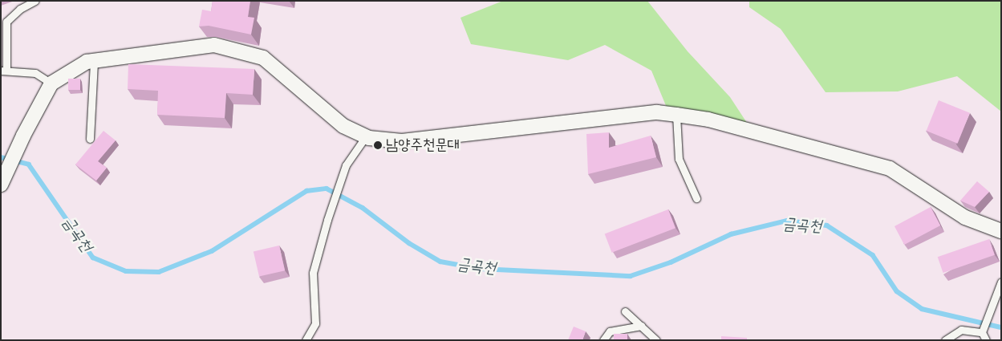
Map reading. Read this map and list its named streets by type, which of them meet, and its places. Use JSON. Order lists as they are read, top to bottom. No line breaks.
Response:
{"water":["금곡천"],"places":["남양주천문대"]}
